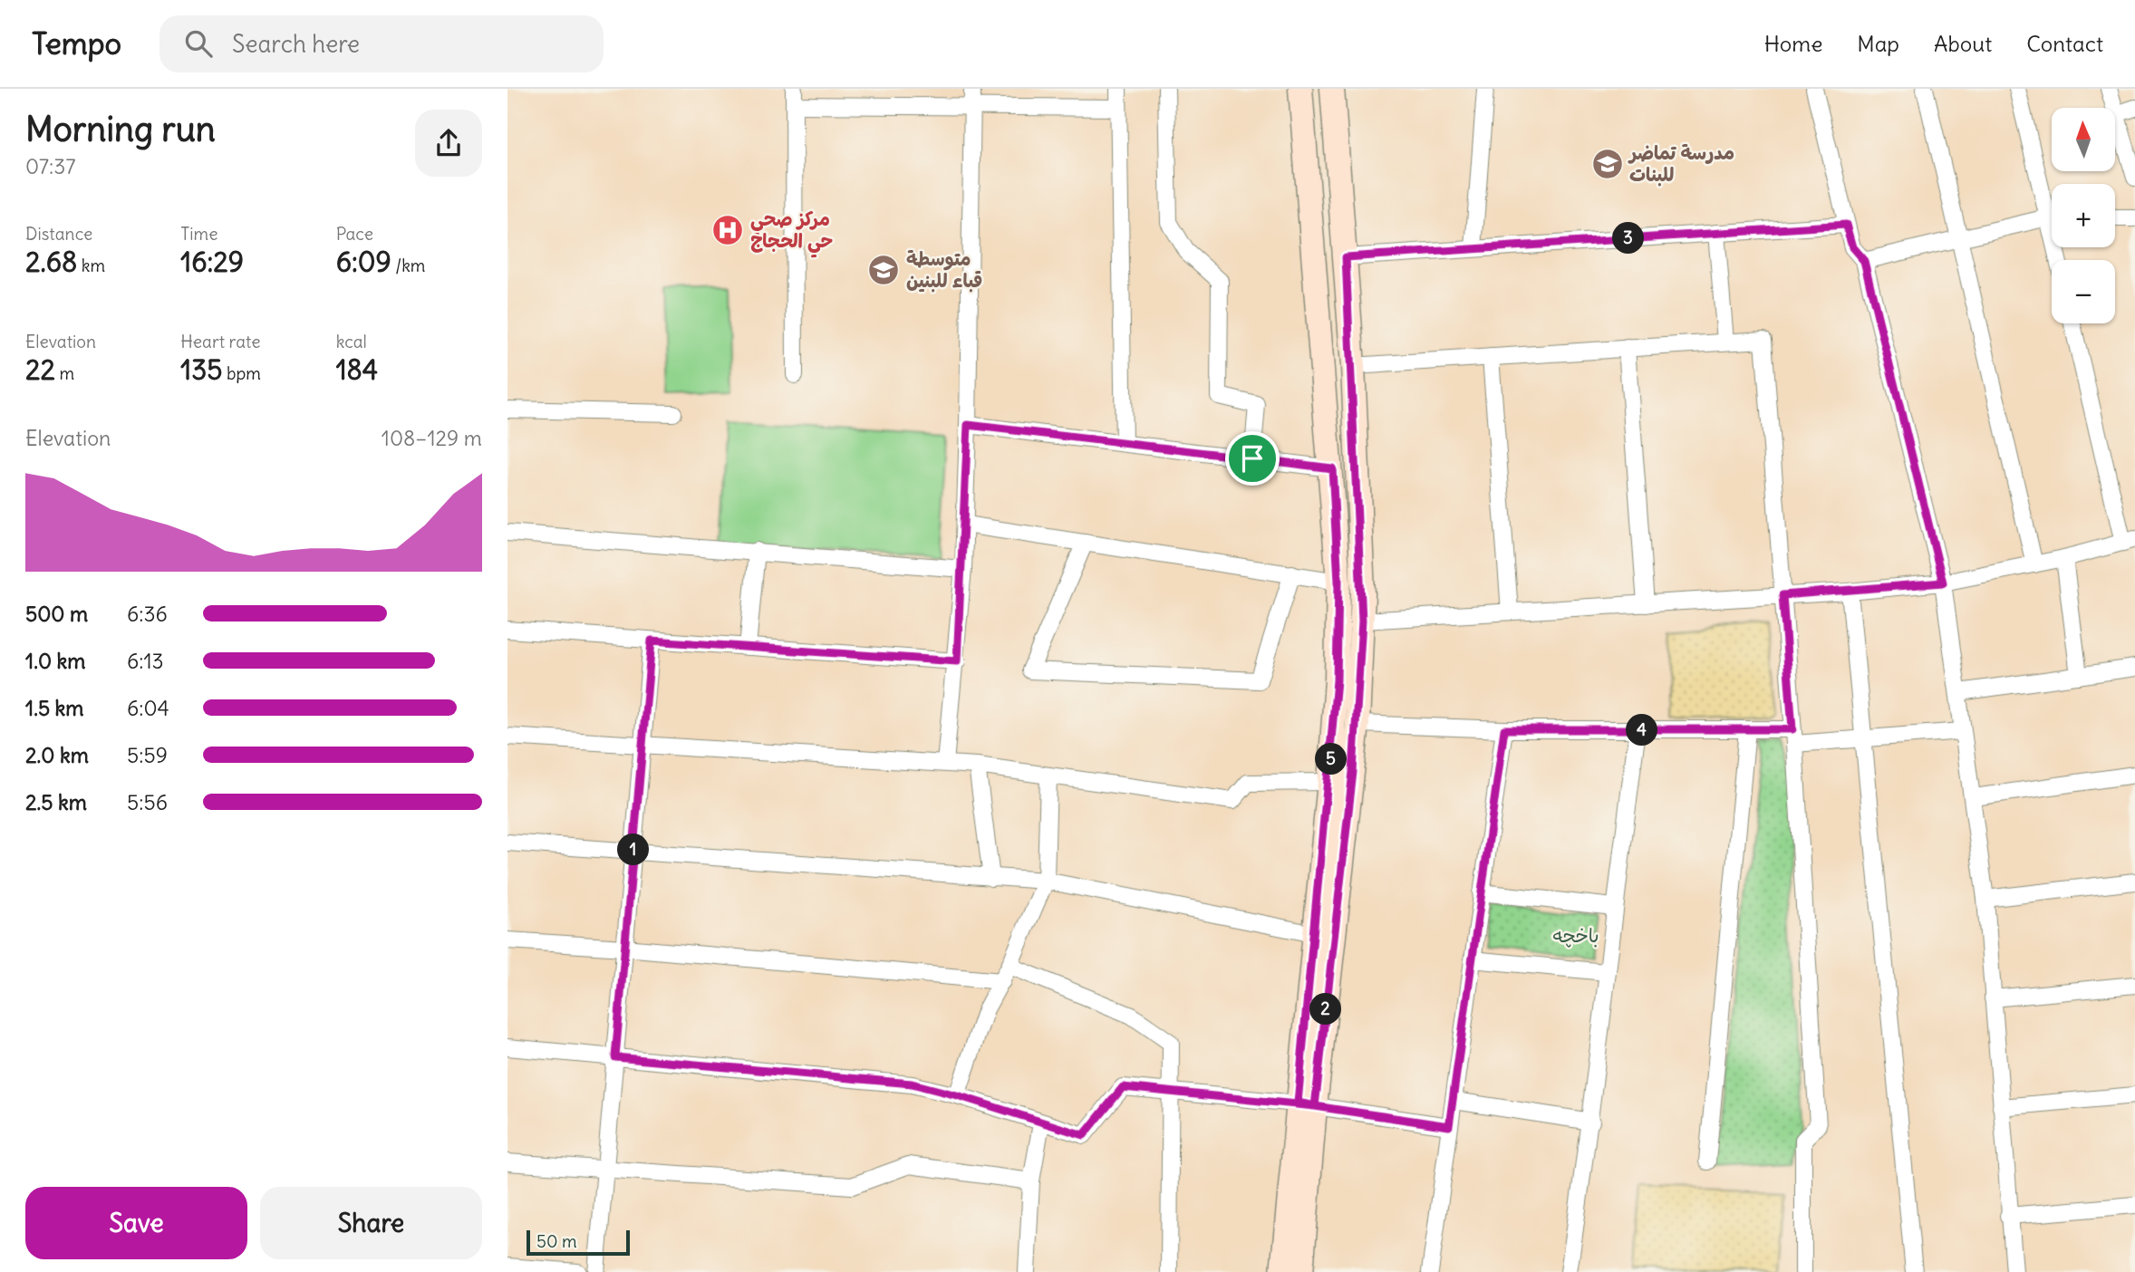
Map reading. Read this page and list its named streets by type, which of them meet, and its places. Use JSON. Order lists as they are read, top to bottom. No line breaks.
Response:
{"parks":["باخچە"],"places":{"school or university":["مدرسة تماضر للبنات","متوسطة قباء للبنين"],"hospital":["مركز صحي حي الحجاج"]},"scale_bar":"50 m","north":"top","page":{"header":"Tempo","search":"Search here","nav":["Home","Map","About","Contact"],"heading":["Morning run","07:37"],"map_buttons":["+","−"],"stats":[["Distance","2.68 km"],["Time","16:29"],["Pace","6:09 /km"],["Elevation","22 m"],["Heart rate","135 bpm"],["kcal","184"]],"pins":["3","4","5","1","2"],"chart":["Elevation","108–129 m"],"list":[{"name":"500 m","note":"6:36"},{"name":"1.0 km","note":"6:13"},{"name":"1.5 km","note":"6:04"},{"name":"2.0 km","note":"5:59"},{"name":"2.5 km","note":"5:56"}],"buttons":["Save","Share"],"scale":"50 m"}}
